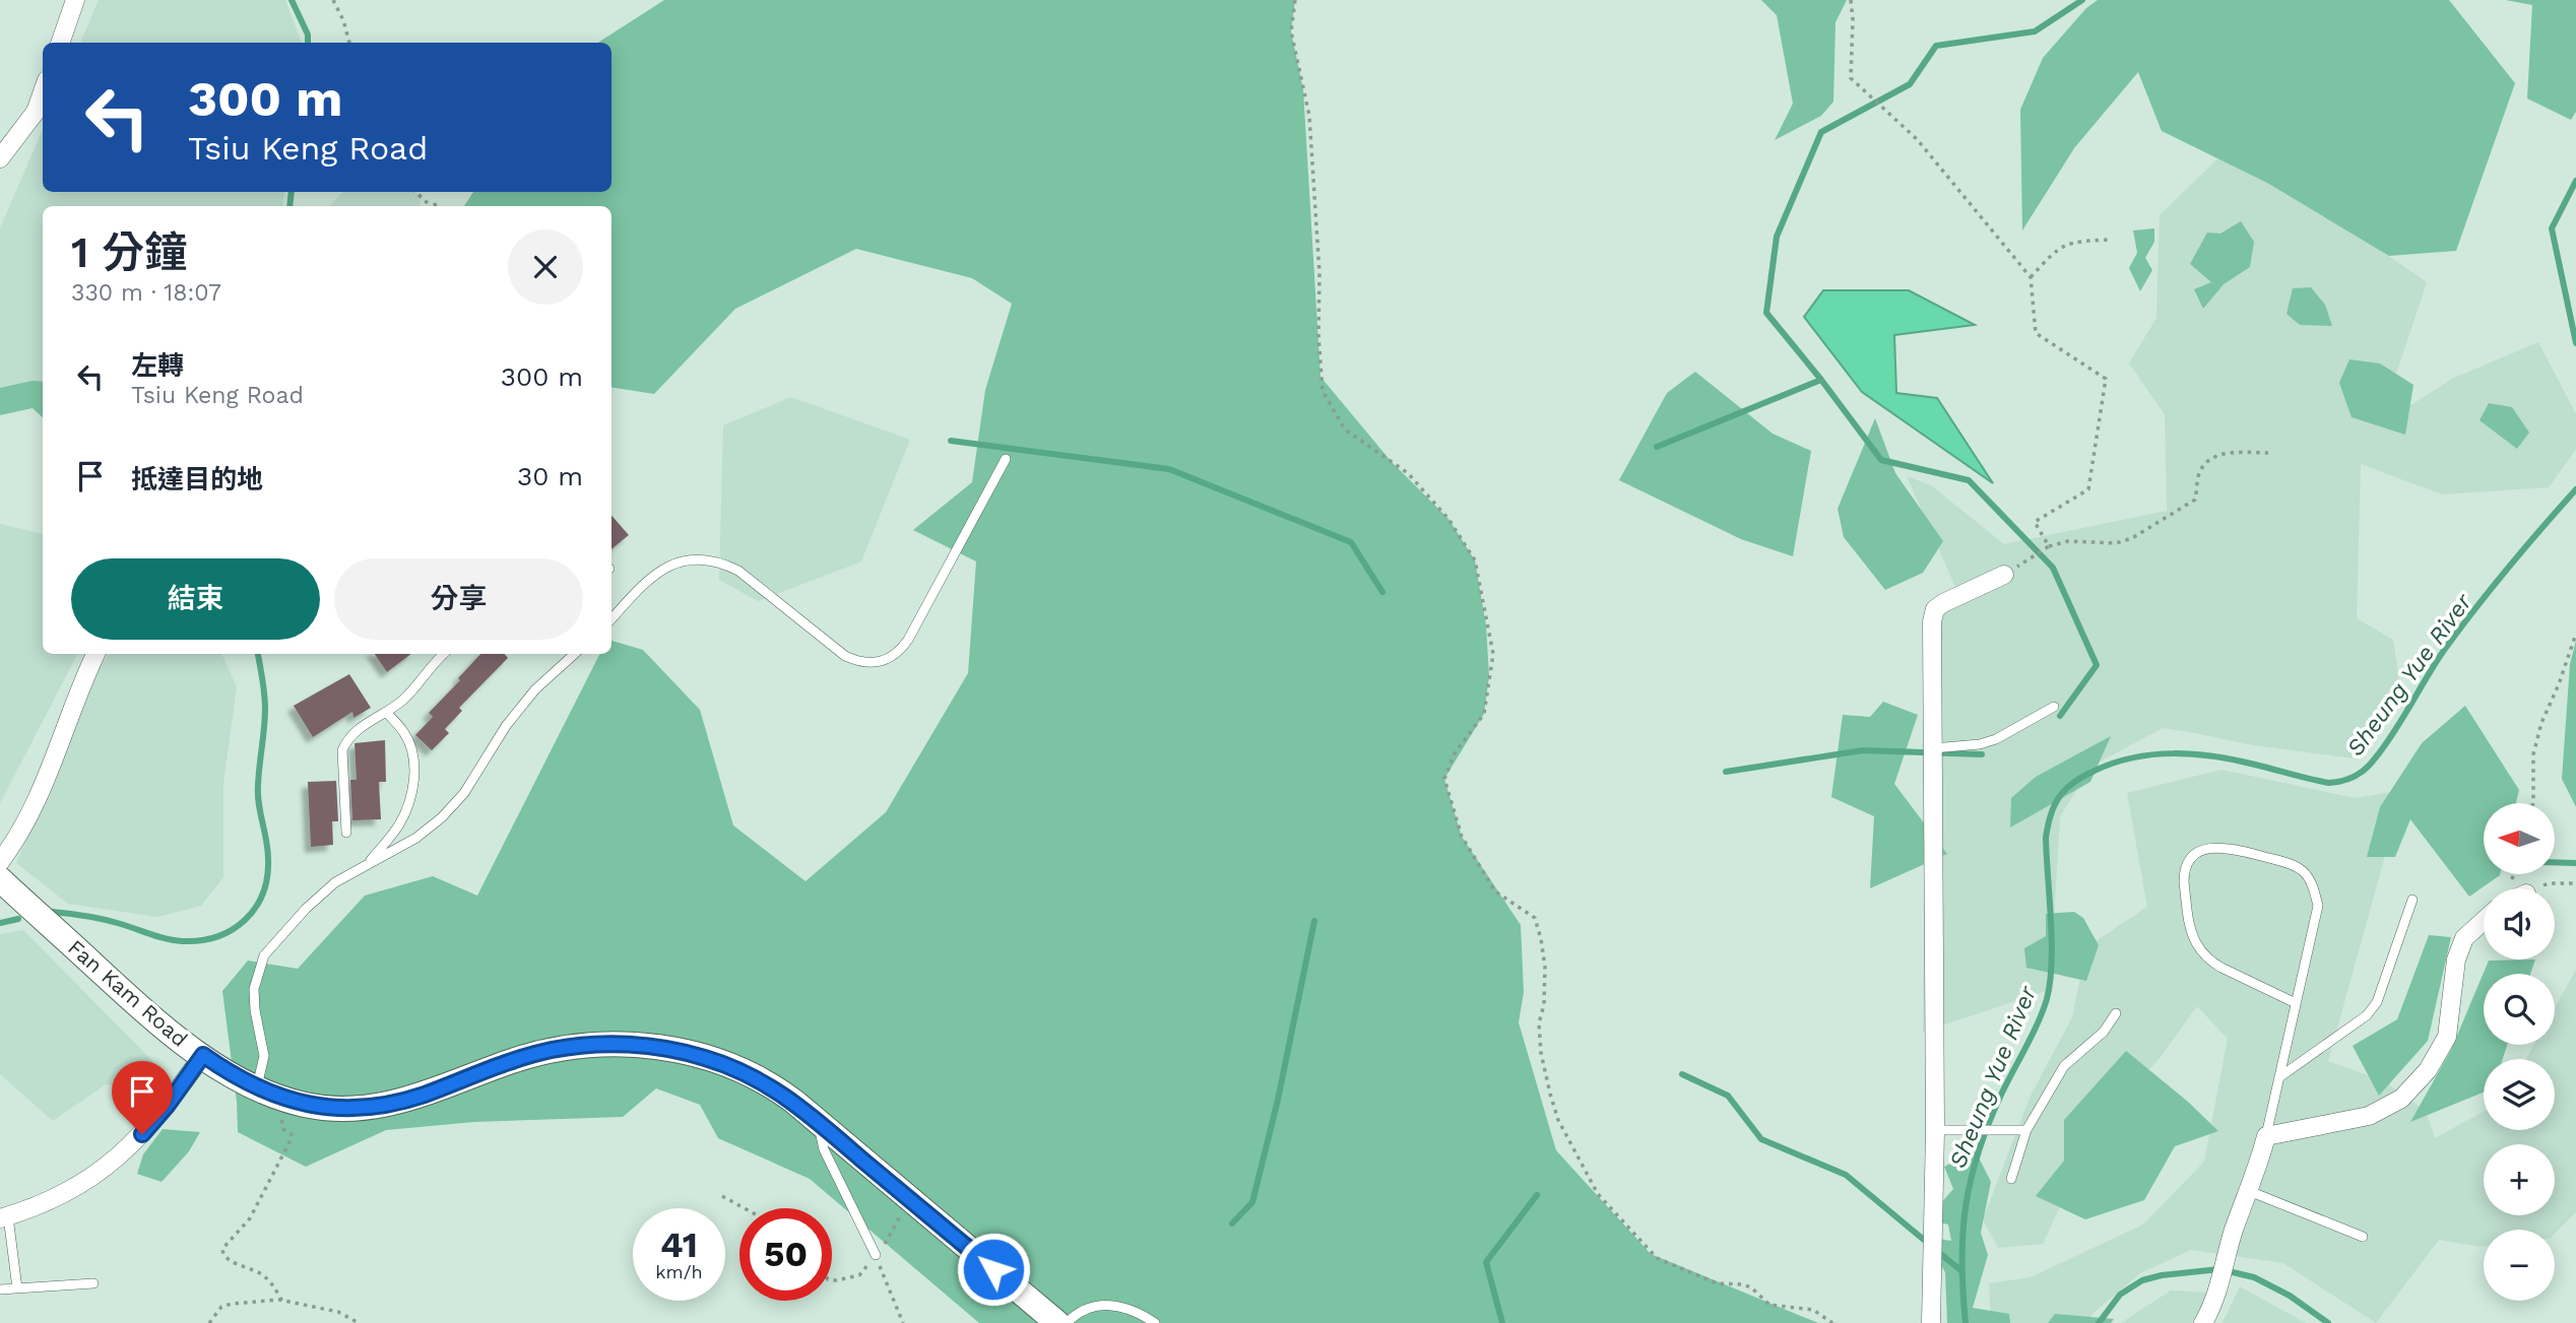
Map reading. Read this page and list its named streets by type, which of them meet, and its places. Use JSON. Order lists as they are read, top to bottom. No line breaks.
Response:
{"streets":{"main road":["Fan Kam Road"]},"water":["Sheung Yue River"],"north":"left","page":{"turn":["300 m","Tsiu Keng Road"],"heading":["1 分鐘","330 m · 18:07"],"list":[{"name":"左轉","note":"Tsiu Keng Road","value":"300 m"},{"name":"抵達目的地","value":"30 m"}],"buttons":["結束","分享"],"map_buttons":["+","−"],"speed":"41 km/h","limit":"50"}}
